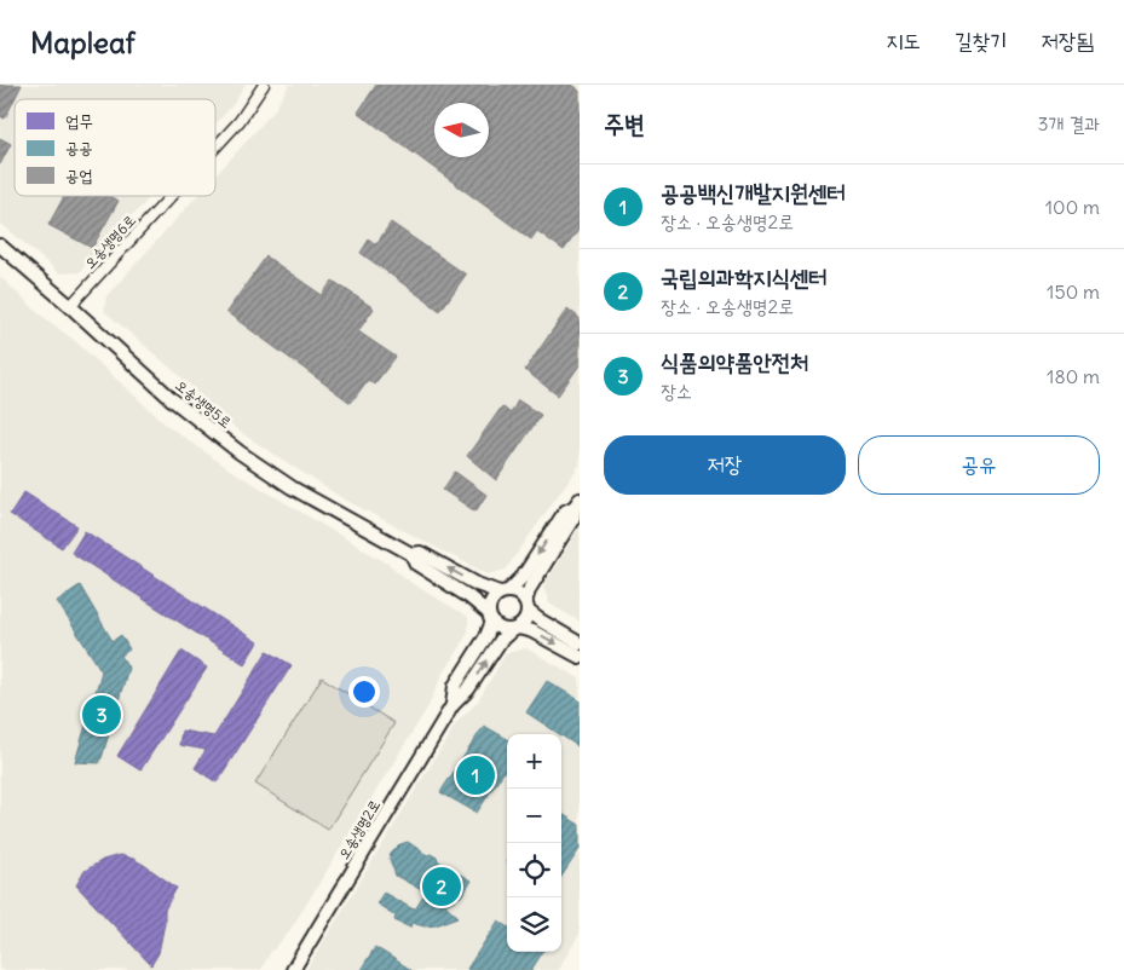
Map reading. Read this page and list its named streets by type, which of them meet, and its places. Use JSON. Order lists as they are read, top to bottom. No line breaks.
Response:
{"streets":{"street":["오송생명6로","오송생명5로","오송생명2로"]},"crossings":[["오송생명6로","오송생명5로"],["오송생명5로","오송생명2로"]],"legend":["업무","공공","공업"],"north":"left","page":{"header":"Mapleaf","nav":["지도","길찾기","저장됨"],"heading":["주변","3개 결과"],"list":[{"mark":"1","name":"공공백신개발지원센터","note":"장소 · 오송생명2로","value":"100 m"},{"mark":"2","name":"국립의과학지식센터","note":"장소 · 오송생명2로","value":"150 m"},{"mark":"3","name":"식품의약품안전처","note":"장소","value":"180 m"}],"buttons":["저장","공유"],"pins":["3","1","2"],"map_buttons":["+","−"]}}
